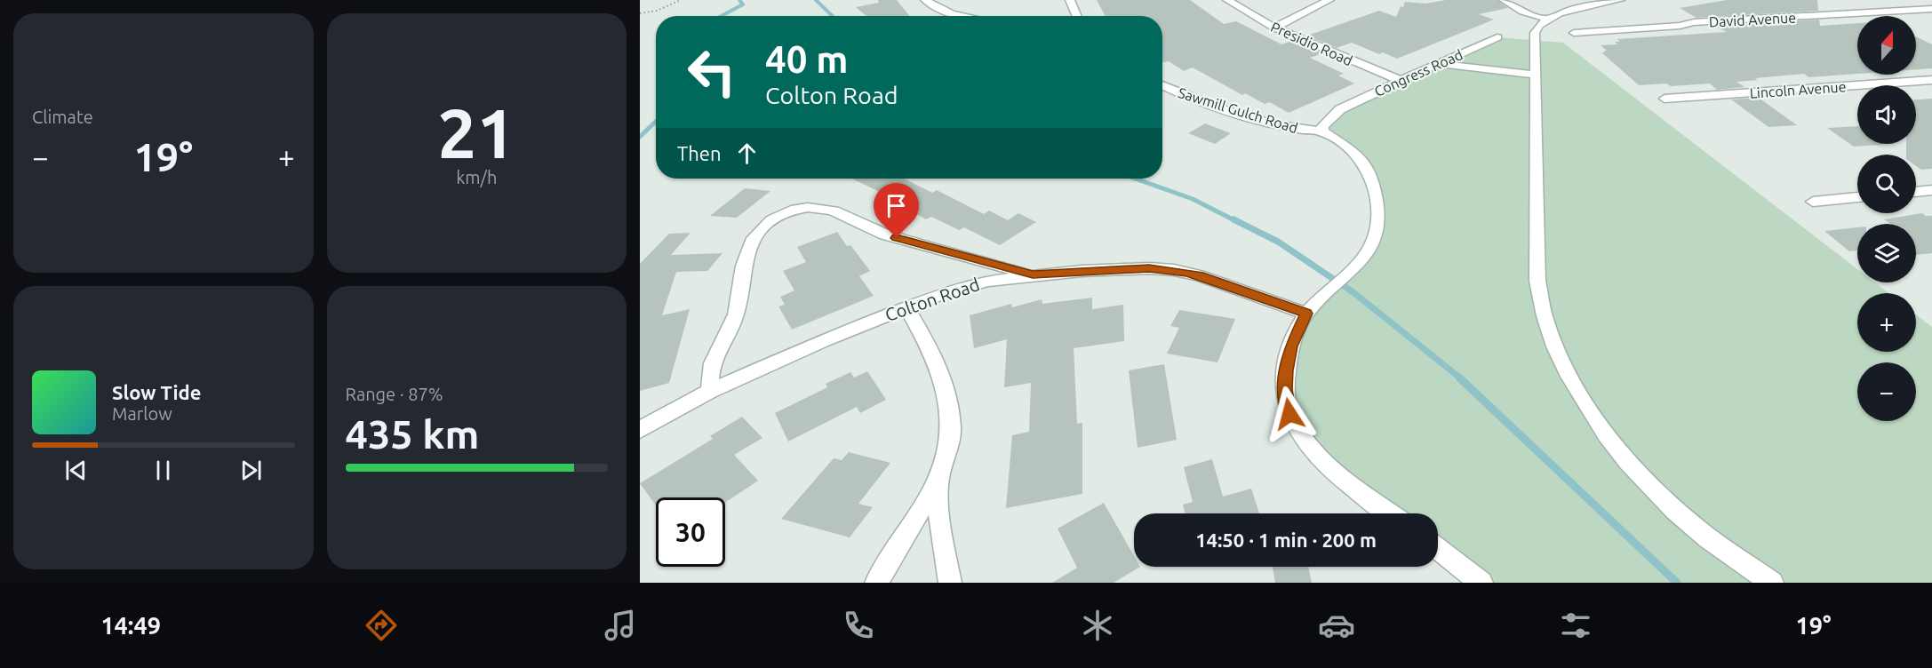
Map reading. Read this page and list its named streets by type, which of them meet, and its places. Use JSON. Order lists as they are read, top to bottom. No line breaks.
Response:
{"streets":{"street":["David Avenue","Presidio Road","Congress Road","Lincoln Avenue","Sawmill Gulch Road","Colton Road"]},"crossings":[["Presidio Road","Congress Road"],["Congress Road","Sawmill Gulch Road"]],"north":"top","page":{"tile":["Climate",["21","km/h"],["Range · 87%","435 km"]],"map_buttons":["+","−"],"turn":["40 m","Colton Road"],"then":"Then","heat":["−","19°","+"],"song":["Slow Tide","Marlow"],"limit":"30","trip":"14:50 · 1 min · 200 m","tabs":["14:49","19°"]}}
